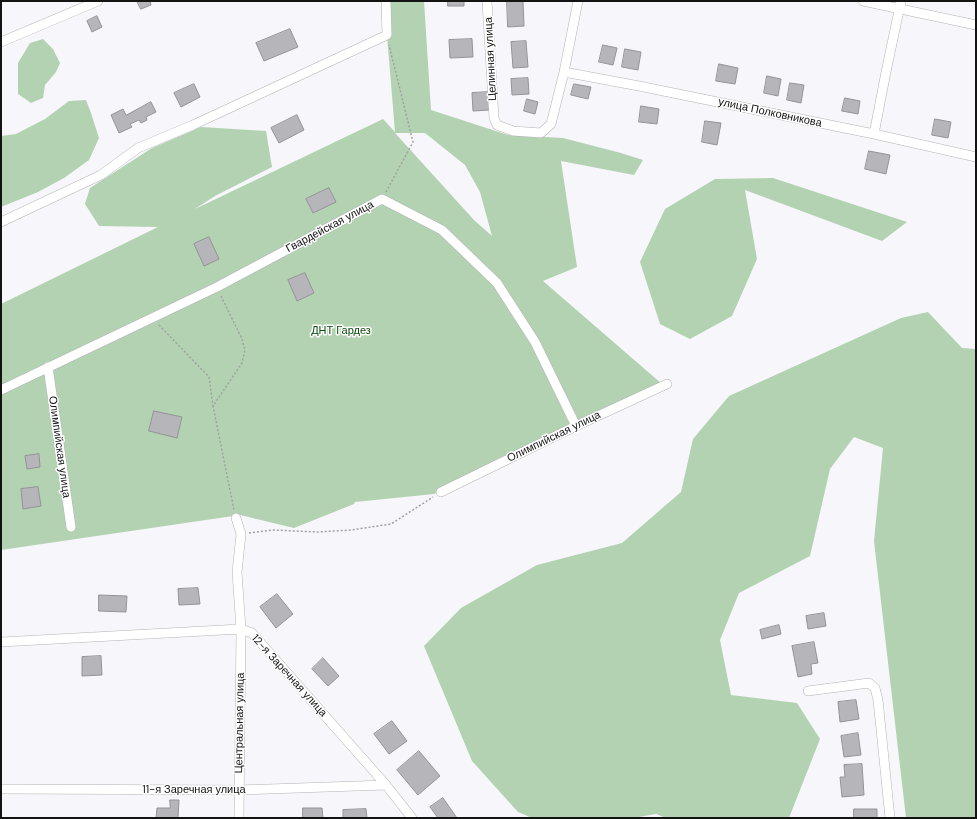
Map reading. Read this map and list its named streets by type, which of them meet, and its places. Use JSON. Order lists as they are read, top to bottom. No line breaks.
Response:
{"streets":{"street":["Целинная улица","улица Полковникова","Гвардейская улица","Олимпийская улица","12-я Заречная улица","Центральная улица","11-я Заречная улица"]},"crossings":[["Целинная улица","улица Полковникова"],["Гвардейская улица","Олимпийская улица"],["12-я Заречная улица","Центральная улица"],["12-я Заречная улица","11-я Заречная улица"],["Центральная улица","11-я Заречная улица"]],"parks":["ДНТ Гардез"]}
